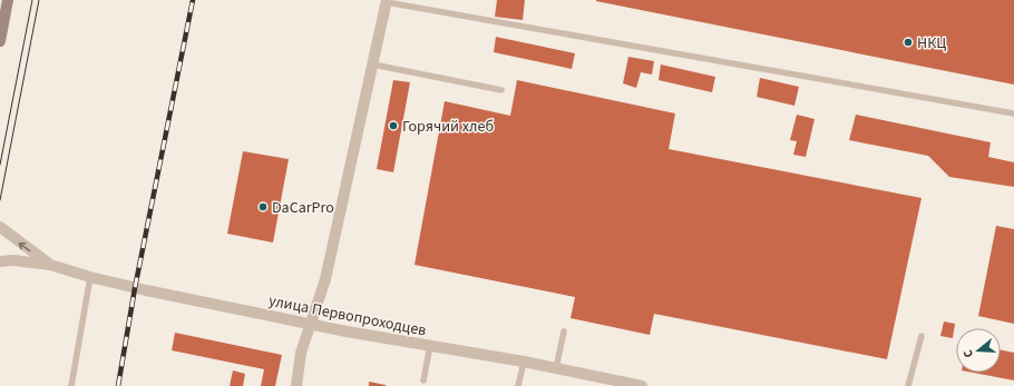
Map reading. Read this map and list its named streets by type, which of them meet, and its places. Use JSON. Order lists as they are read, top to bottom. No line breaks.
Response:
{"streets":{"street":["улица Первопроходцев"]},"places":["НКЦ","Горячий хлеб","DaCarPro"],"north":"left"}
